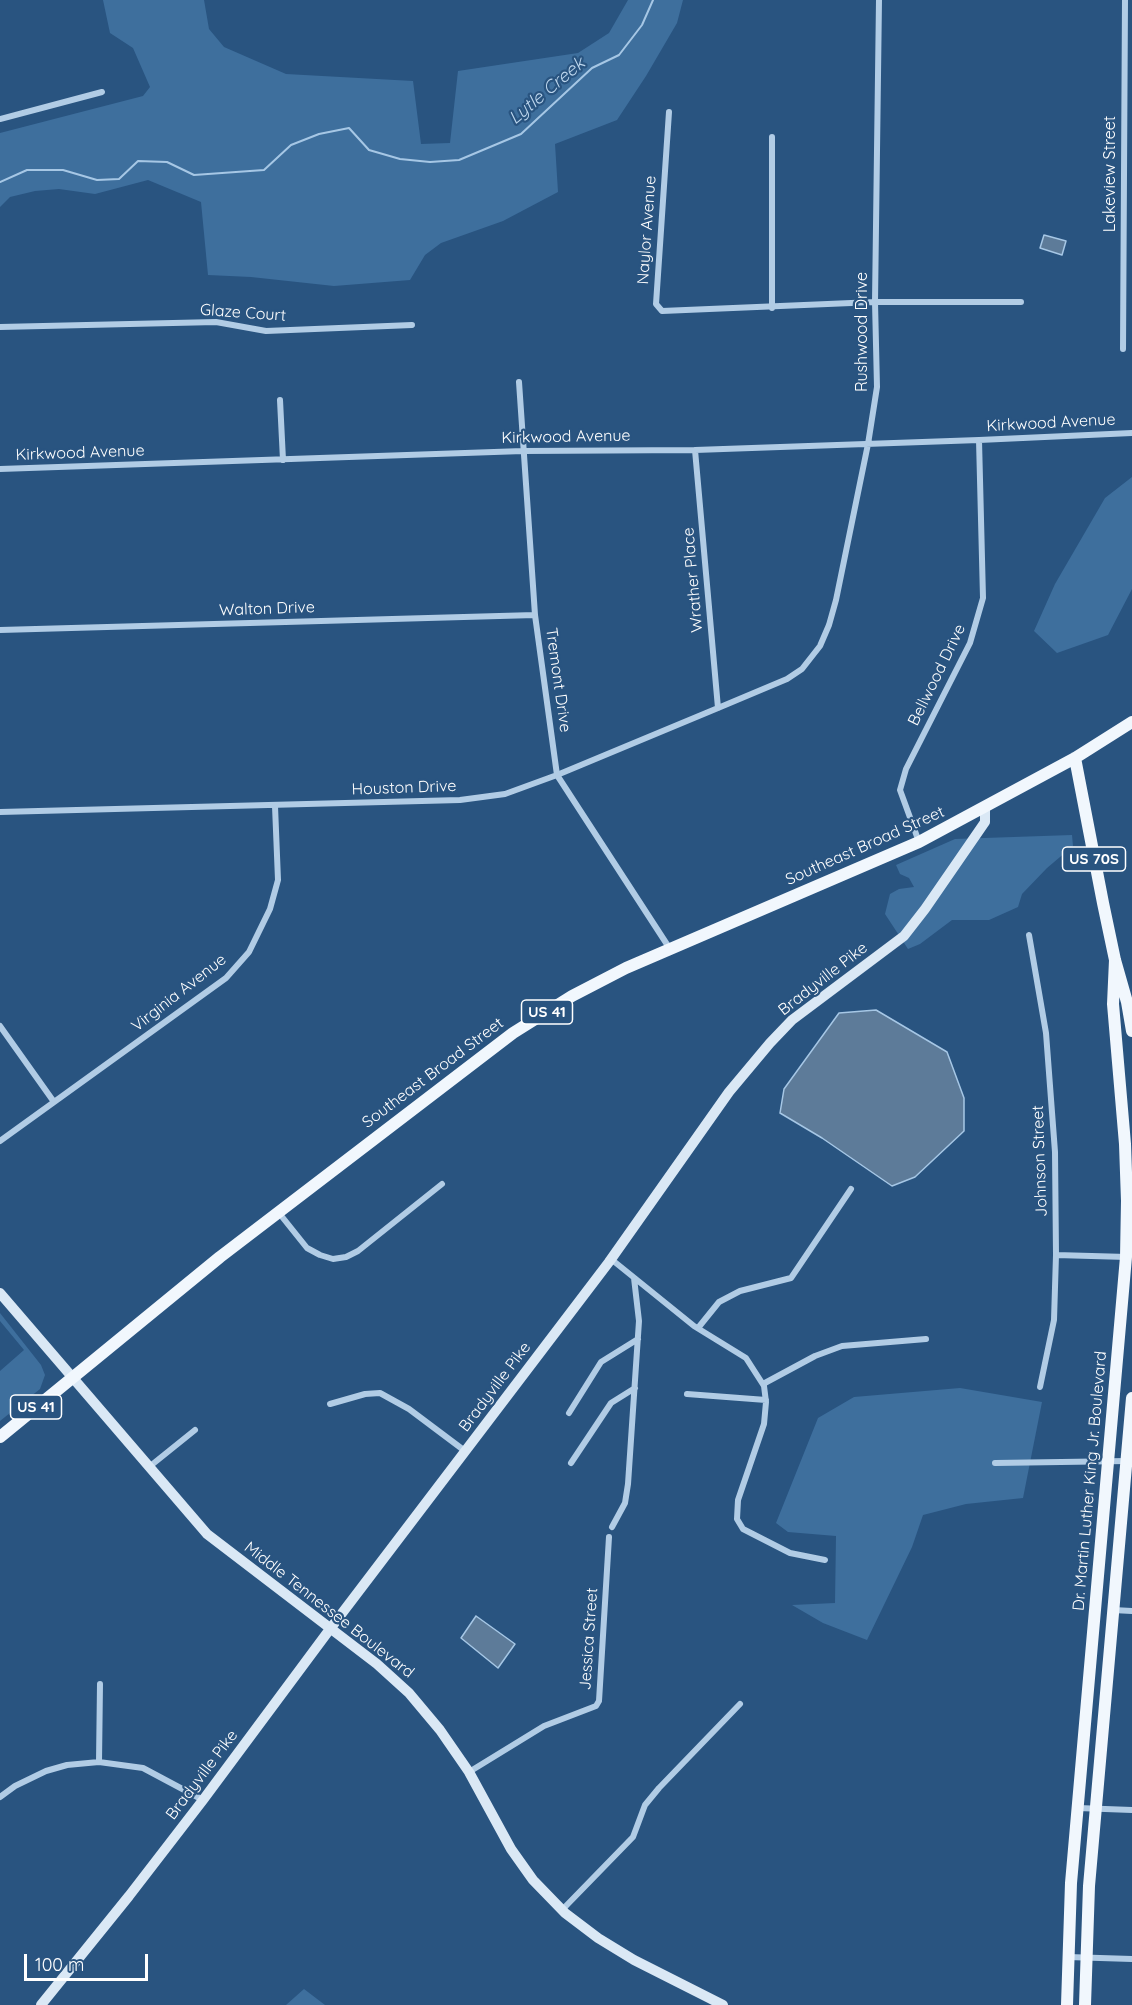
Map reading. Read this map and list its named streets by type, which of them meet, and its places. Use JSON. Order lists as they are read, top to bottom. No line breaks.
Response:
{"streets":{"main road":["Southeast Broad Street","US 70S","Bradyville Pike","US 41","Dr. Martin Luther King Jr. Boulevard","Middle Tennessee Boulevard"],"street":["Lakeview Street","Naylor Avenue","Glaze Court","Rushwood Drive","Kirkwood Avenue","Wrather Place","Walton Drive","Bellwood Drive","Tremont Drive","Houston Drive","Virginia Avenue","Johnson Street","Jessica Street"]},"crossings":[["Naylor Avenue","Rushwood Drive"],["Rushwood Drive","Kirkwood Avenue"],["Rushwood Drive","Houston Drive"],["Kirkwood Avenue","Wrather Place"],["Kirkwood Avenue","Bellwood Drive"],["Kirkwood Avenue","Tremont Drive"],["Wrather Place","Houston Drive"],["Walton Drive","Tremont Drive"],["Bellwood Drive","Southeast Broad Street"],["Tremont Drive","Houston Drive"],["Tremont Drive","Southeast Broad Street"],["Houston Drive","Virginia Avenue"],["Southeast Broad Street","Bradyville Pike"],["Southeast Broad Street","Dr. Martin Luther King Jr. Boulevard"],["Southeast Broad Street","Middle Tennessee Boulevard"],["Bradyville Pike","Middle Tennessee Boulevard"],["Middle Tennessee Boulevard","Jessica Street"]],"water":["Lytle Creek"],"scale_bar":"100 m"}
